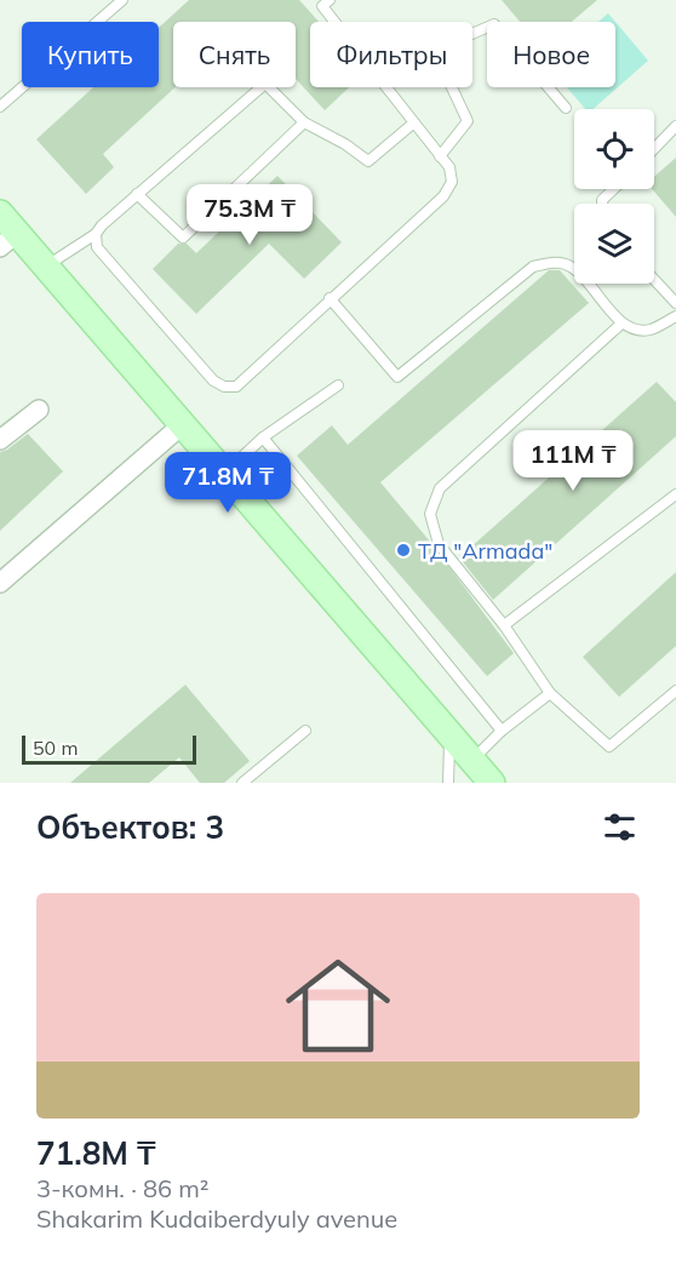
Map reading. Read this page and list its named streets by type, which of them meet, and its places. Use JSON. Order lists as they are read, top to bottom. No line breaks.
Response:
{"places":["ТД \"Armada\""],"scale_bar":"50 m","page":{"chip":["Купить","Снять","Фильтры","Новое"],"price":["75.3M ₸","111M ₸","71.8M ₸"],"scale":"50 m","heading":"Объектов: 3","list":[{"name":"71.8M ₸","note":"3-комн. · 86 m² · Shakarim Kudaiberdyuly avenue"}]}}
